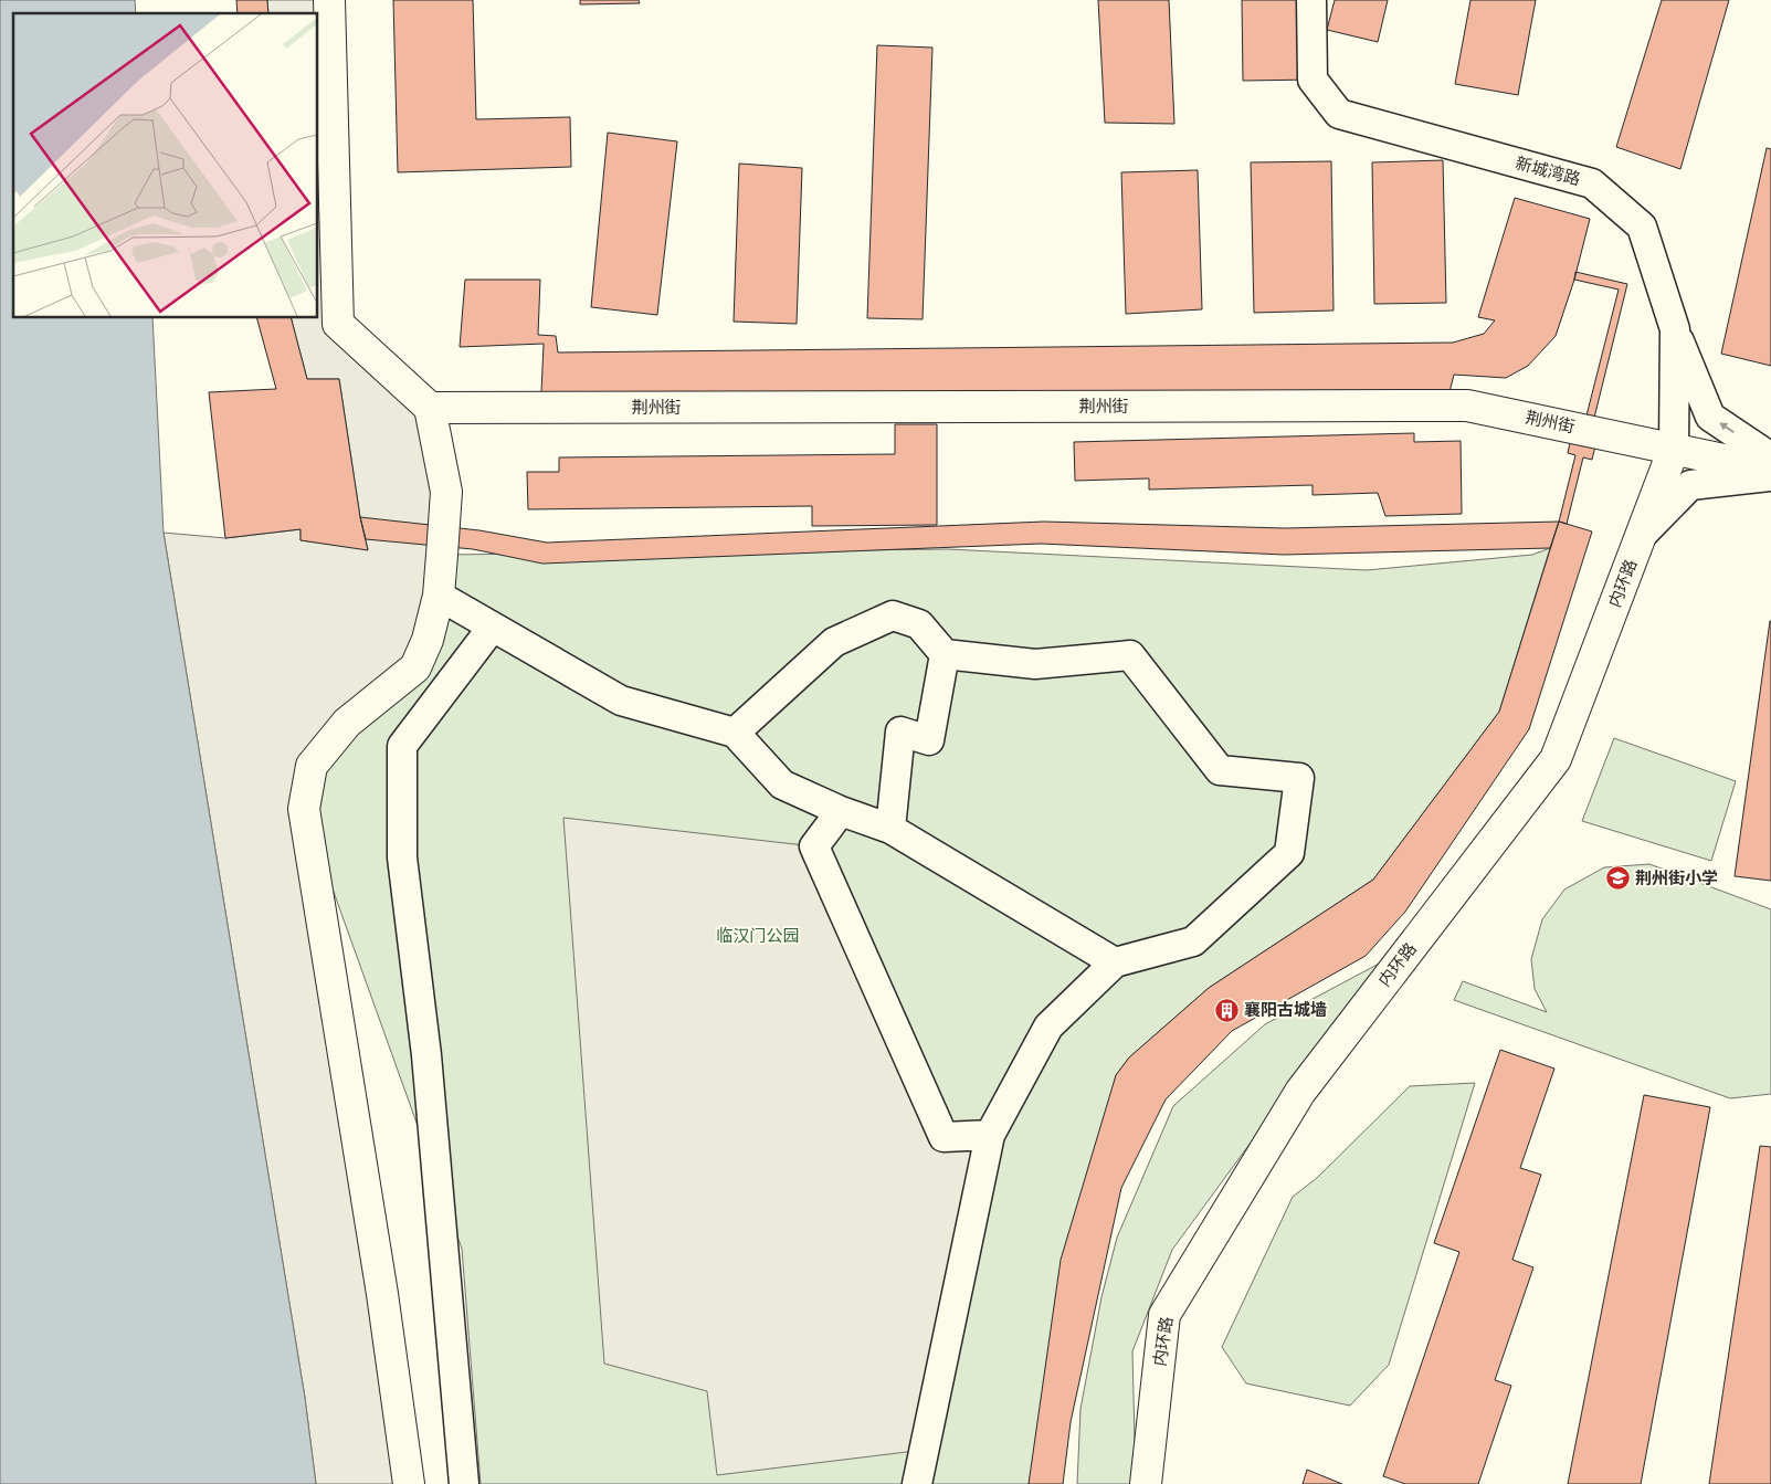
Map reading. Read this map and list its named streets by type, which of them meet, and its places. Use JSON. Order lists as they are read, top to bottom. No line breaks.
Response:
{"streets":{"street":["新城湾路","荆州街","内环路"]},"crossings":[["新城湾路","荆州街"],["新城湾路","内环路"],["荆州街","内环路"]],"parks":["临汉门公园"],"places":{"school or university":["荆州街小学"],"building":["襄阳古城墙"]}}
